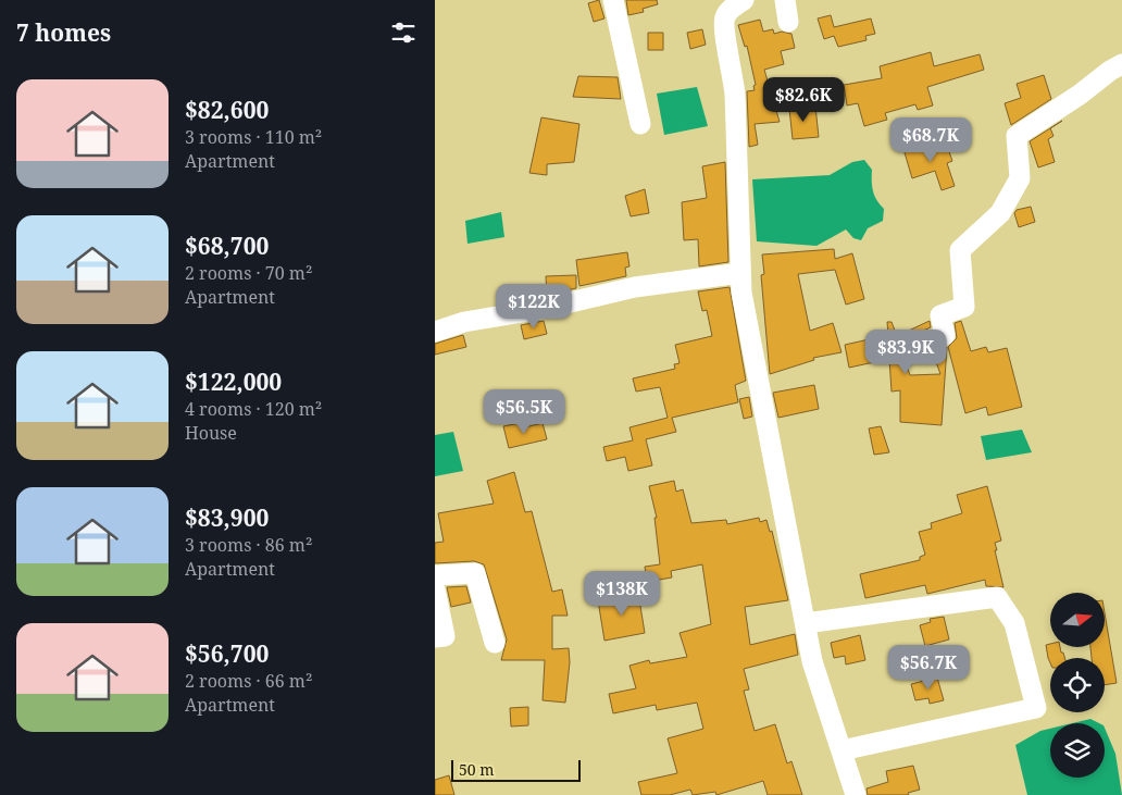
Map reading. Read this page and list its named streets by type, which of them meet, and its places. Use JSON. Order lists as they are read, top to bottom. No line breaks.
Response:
{"scale_bar":"50 m","north":"right","page":{"heading":"7 homes","list":[{"name":"$82,600","note":"3 rooms · 110 m² · Apartment"},{"name":"$68,700","note":"2 rooms · 70 m² · Apartment"},{"name":"$122,000","note":"4 rooms · 120 m² · House"},{"name":"$83,900","note":"3 rooms · 86 m² · Apartment"},{"name":"$56,700","note":"2 rooms · 66 m² · Apartment"}],"price":["$82.6K","$68.7K","$122K","$83.9K","$56.5K","$138K","$56.7K"],"scale":"50 m"}}
